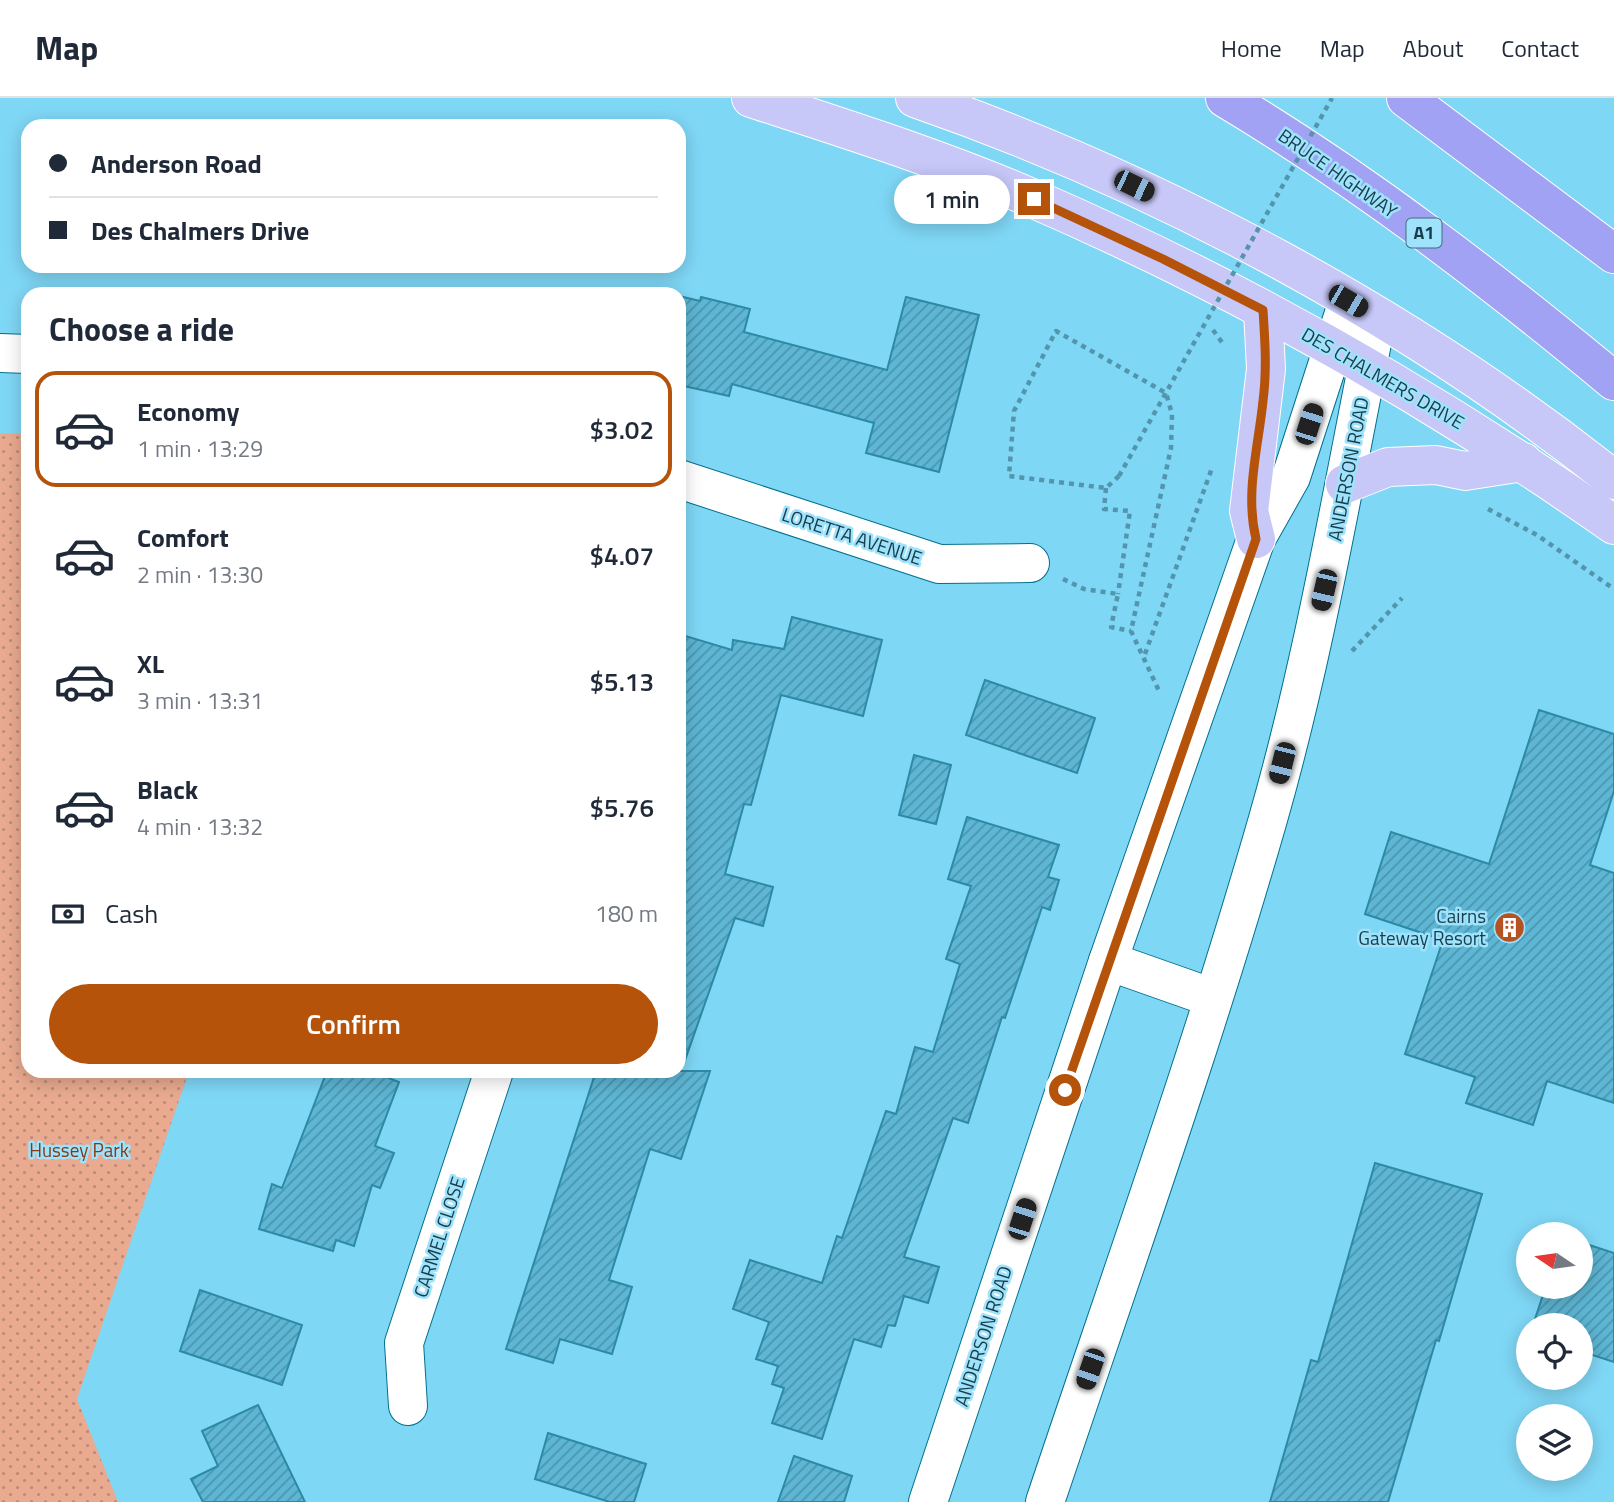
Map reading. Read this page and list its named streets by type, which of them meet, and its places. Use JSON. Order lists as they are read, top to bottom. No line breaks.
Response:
{"streets":{"highway":["BRUCE HIGHWAY","A1"],"main road":["DES CHALMERS DRIVE"],"street":["ANDERSON ROAD","LORETTA AVENUE","CARMEL CLOSE"]},"crossings":[["DES CHALMERS DRIVE","ANDERSON ROAD"]],"parks":["Hussey Park"],"places":{"building":["Cairns Gateway Resort"]},"north":"left","page":{"header":"Map","nav":["Home","Map","About","Contact"],"banner":["Anderson Road","Des Chalmers Drive"],"bubble":"1 min","heading":"Choose a ride","list":[{"name":"Economy","note":"1 min · 13:29","value":"$3.02"},{"name":"Comfort","note":"2 min · 13:30","value":"$4.07"},{"name":"XL","note":"3 min · 13:31","value":"$5.13"},{"name":"Black","note":"4 min · 13:32","value":"$5.76"}],"pay":["Cash","180 m"],"buttons":"Confirm"}}
